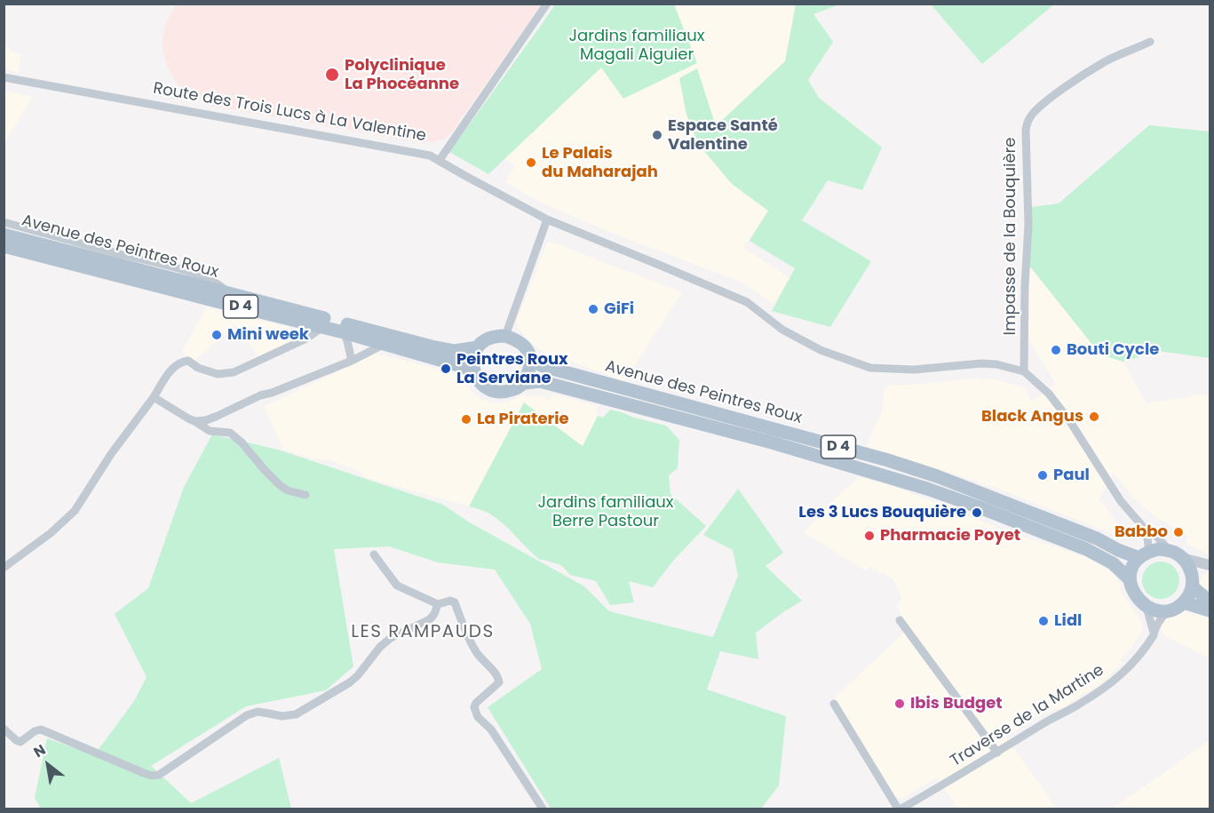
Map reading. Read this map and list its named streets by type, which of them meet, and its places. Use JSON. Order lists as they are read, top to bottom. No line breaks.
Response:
{"streets":{"main road":["Avenue des Peintres Roux","D 4"],"street":["Route des Trois Lucs à La Valentine","Impasse de la Bouquière","Traverse de la Martine"]},"crossings":[["Route des Trois Lucs à La Valentine","Impasse de la Bouquière"],["Route des Trois Lucs à La Valentine","Avenue des Peintres Roux"],["Route des Trois Lucs à La Valentine","Traverse de la Martine"],["Avenue des Peintres Roux","Traverse de la Martine"]],"districts":["LES RAMPAUDS"],"parks":["Jardins familiaux Magali Aiguier","Jardins familiaux Berre Pastour"],"places":["Polyclinique La Phocéanne","Espace Santé Valentine","Le Palais du Maharajah","GiFi","Mini week","Bouti Cycle","Peintres Roux La Serviane","Black Angus","La Piraterie","Paul","Les 3 Lucs Bouquière","Babbo","Pharmacie Poyet","Lidl","Ibis Budget"],"north":"top left"}
